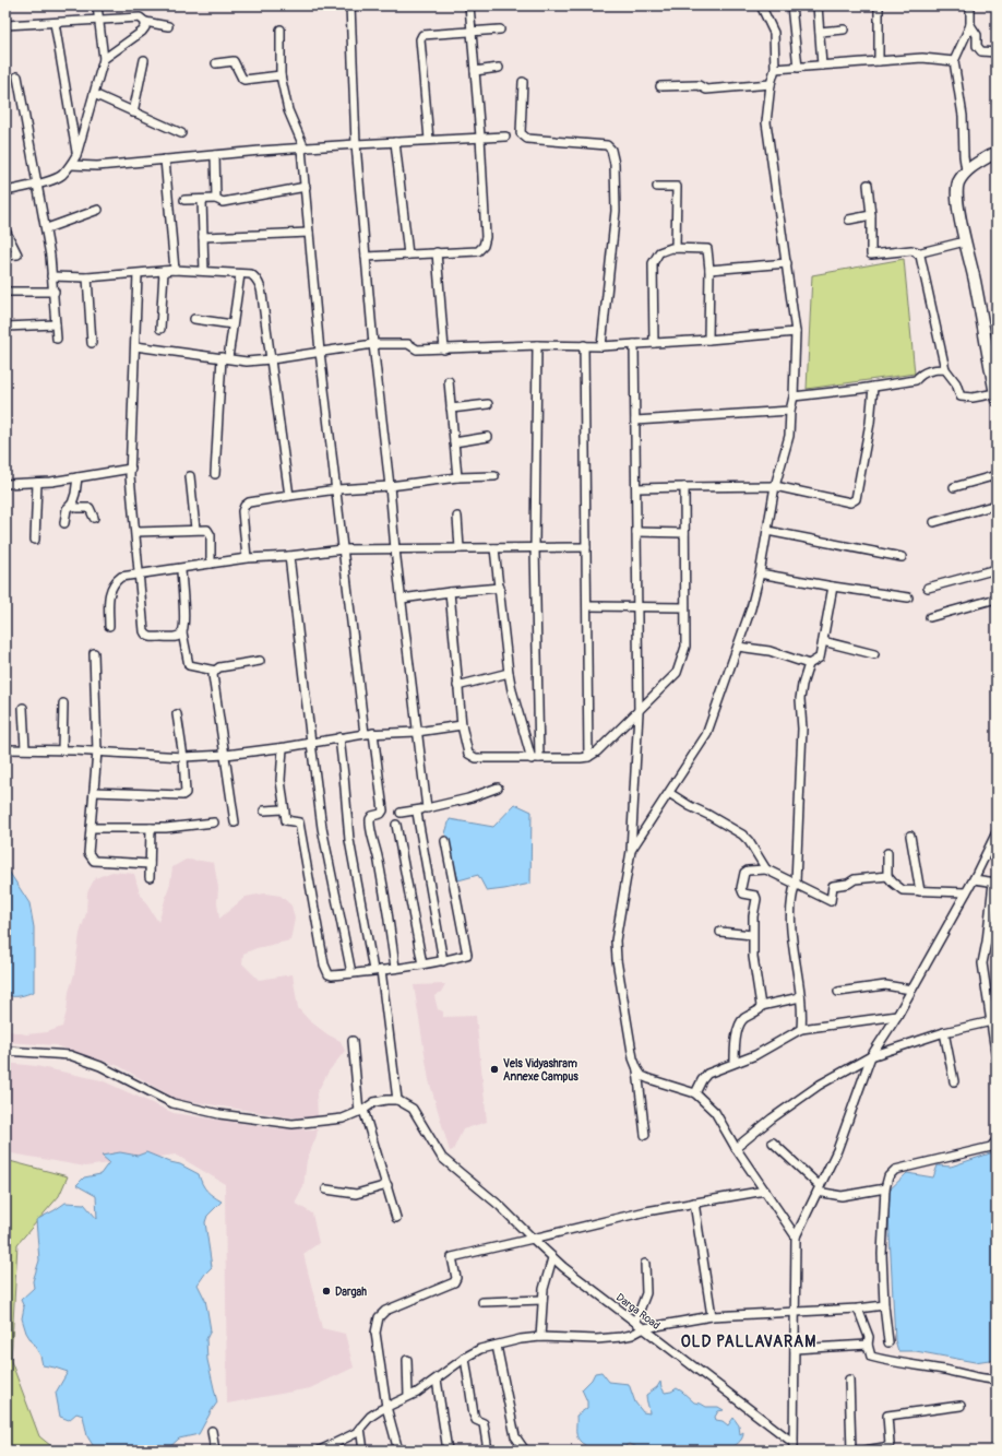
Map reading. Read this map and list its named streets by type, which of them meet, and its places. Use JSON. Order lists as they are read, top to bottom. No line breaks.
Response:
{"streets":{"street":["Darga Road"]},"districts":["OLD PALLAVARAM"],"places":["Vels Vidyashram Annexe Campus","Dargah"]}
